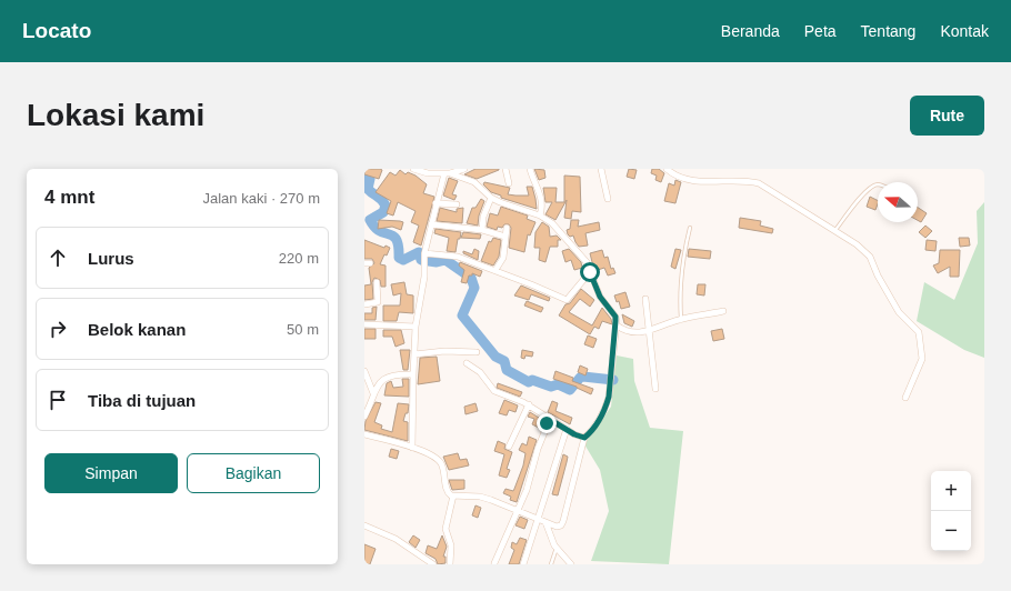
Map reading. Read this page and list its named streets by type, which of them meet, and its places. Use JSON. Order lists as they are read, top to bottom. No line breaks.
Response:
{"north":"left","page":{"header":"Locato","nav":["Beranda","Peta","Tentang","Kontak"],"buttons":["Rute",["Simpan","Bagikan"]],"title":"Lokasi kami","heading":["4 mnt","Jalan kaki · 270 m"],"list":[["Lurus","220 m"],["Belok kanan","50 m"],"Tiba di tujuan"],"map_buttons":["+","−"]}}
